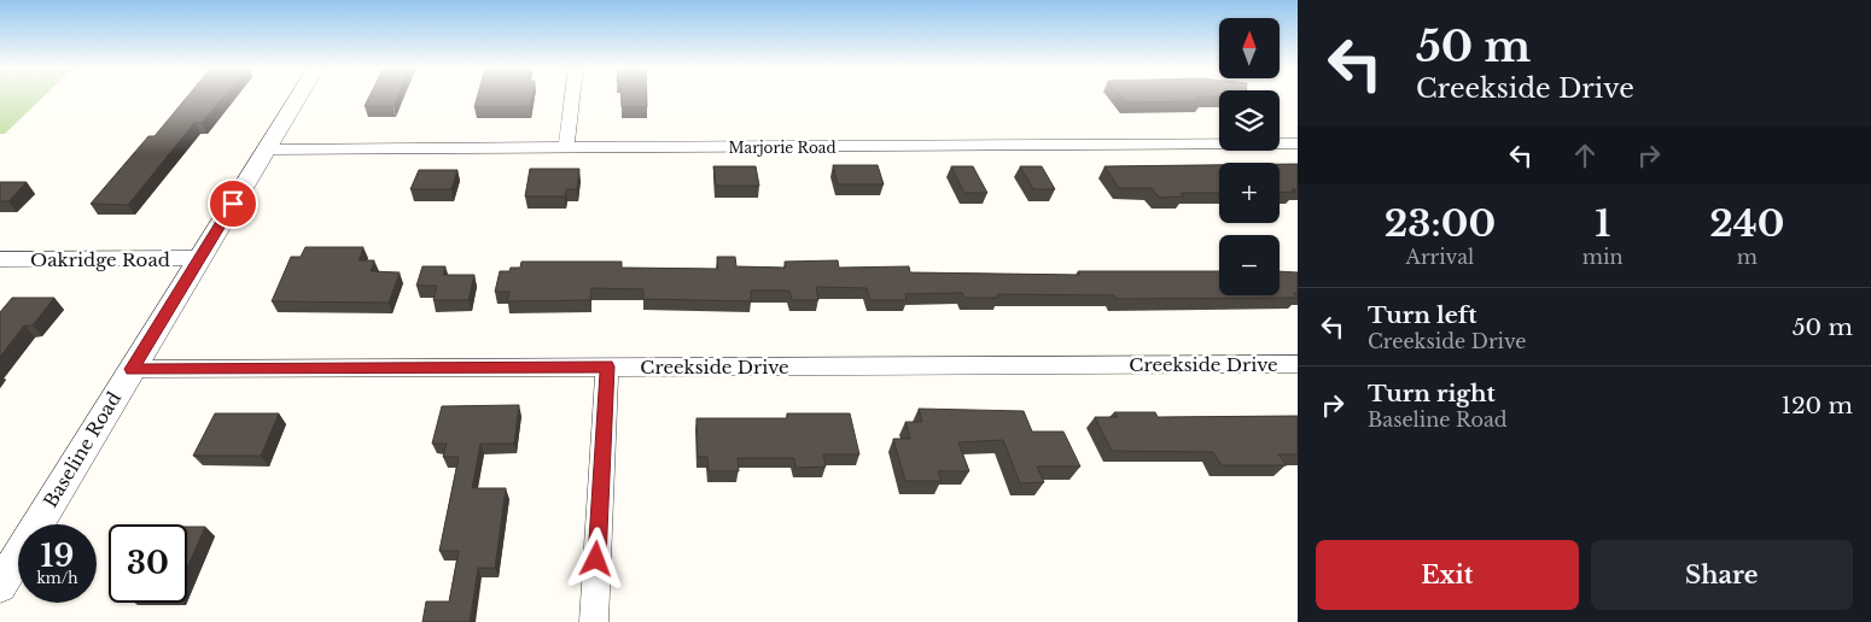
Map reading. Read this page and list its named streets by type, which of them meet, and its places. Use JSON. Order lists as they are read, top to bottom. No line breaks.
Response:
{"streets":{"street":["Marjorie Road","Oakridge Road","Creekside Drive","Baseline Road"]},"crossings":[["Marjorie Road","Baseline Road"],["Oakridge Road","Baseline Road"],["Creekside Drive","Baseline Road"]],"north":"top","page":{"turn":["50 m","Creekside Drive"],"map_buttons":["+","−"],"eta":["23:00","Arrival","1","min","240","m"],"list":[{"name":"Turn left","note":"Creekside Drive","value":"50 m"},{"name":"Turn right","note":"Baseline Road","value":"120 m"}],"speed":"19 km/h","limit":"30","buttons":["Exit","Share"]}}
